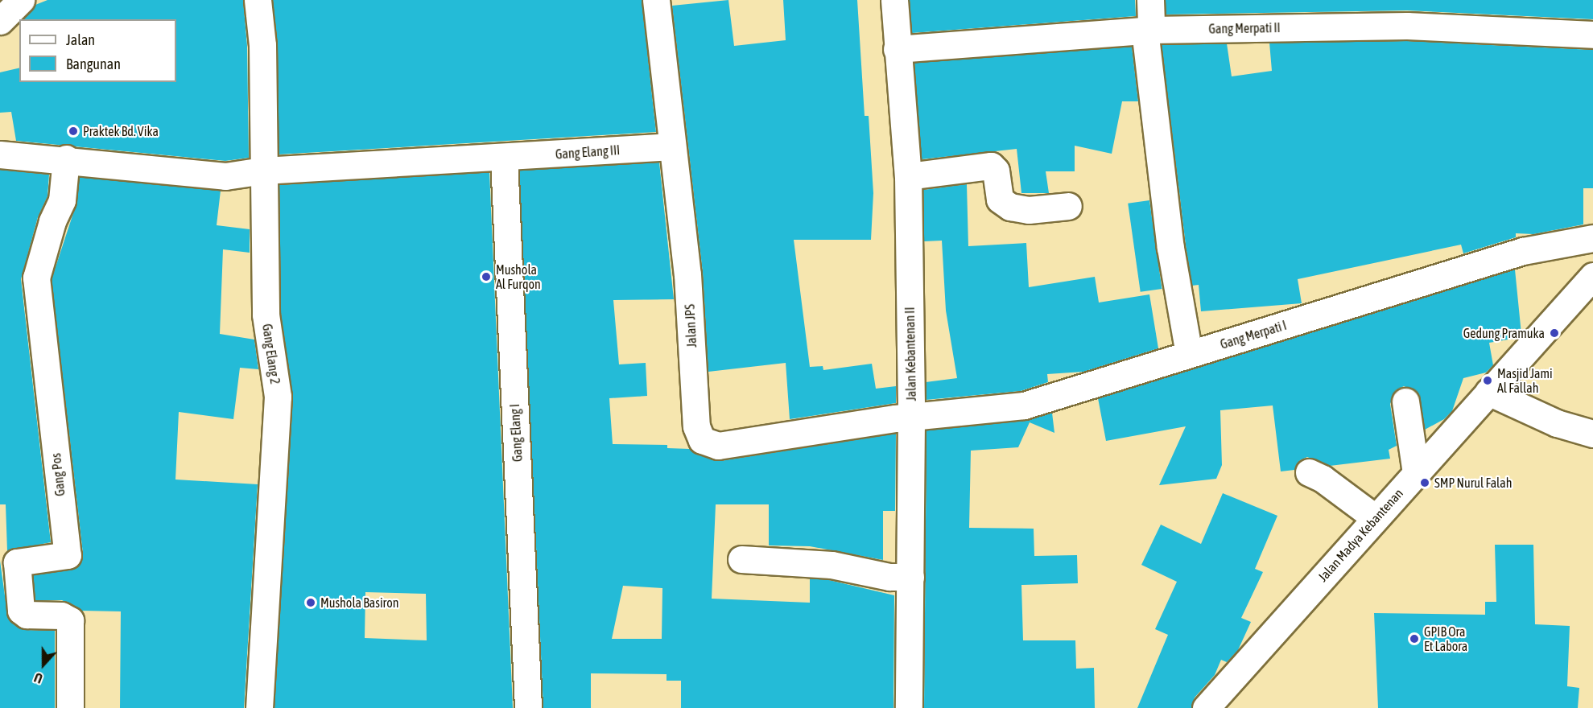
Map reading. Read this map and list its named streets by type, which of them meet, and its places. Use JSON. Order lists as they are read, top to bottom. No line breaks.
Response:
{"streets":{"street":["Gang Merpati II","Gang Elang III","Jalan JPS","Gang Merpati I","Gang Elang 2","Jalan Kebantenan II","Gang Elang I","Gang Pos","Jalan Madya Kebantenan"]},"crossings":[["Gang Merpati II","Jalan Kebantenan II"],["Gang Elang III","Jalan JPS"],["Gang Elang III","Gang Elang 2"],["Gang Elang III","Gang Elang I"],["Gang Elang III","Gang Pos"],["Jalan JPS","Gang Merpati I"],["Jalan JPS","Jalan Kebantenan II"],["Gang Merpati I","Jalan Kebantenan II"]],"places":["Praktek Bd. Vika","Mushola Al Furqon","Gedung Pramuka","Masjid Jami Al Fallah","SMP Nurul Falah","Mushola Basiron","GPIB Ora Et Labora"],"legend":["Jalan","Bangunan"],"north":"bottom"}
